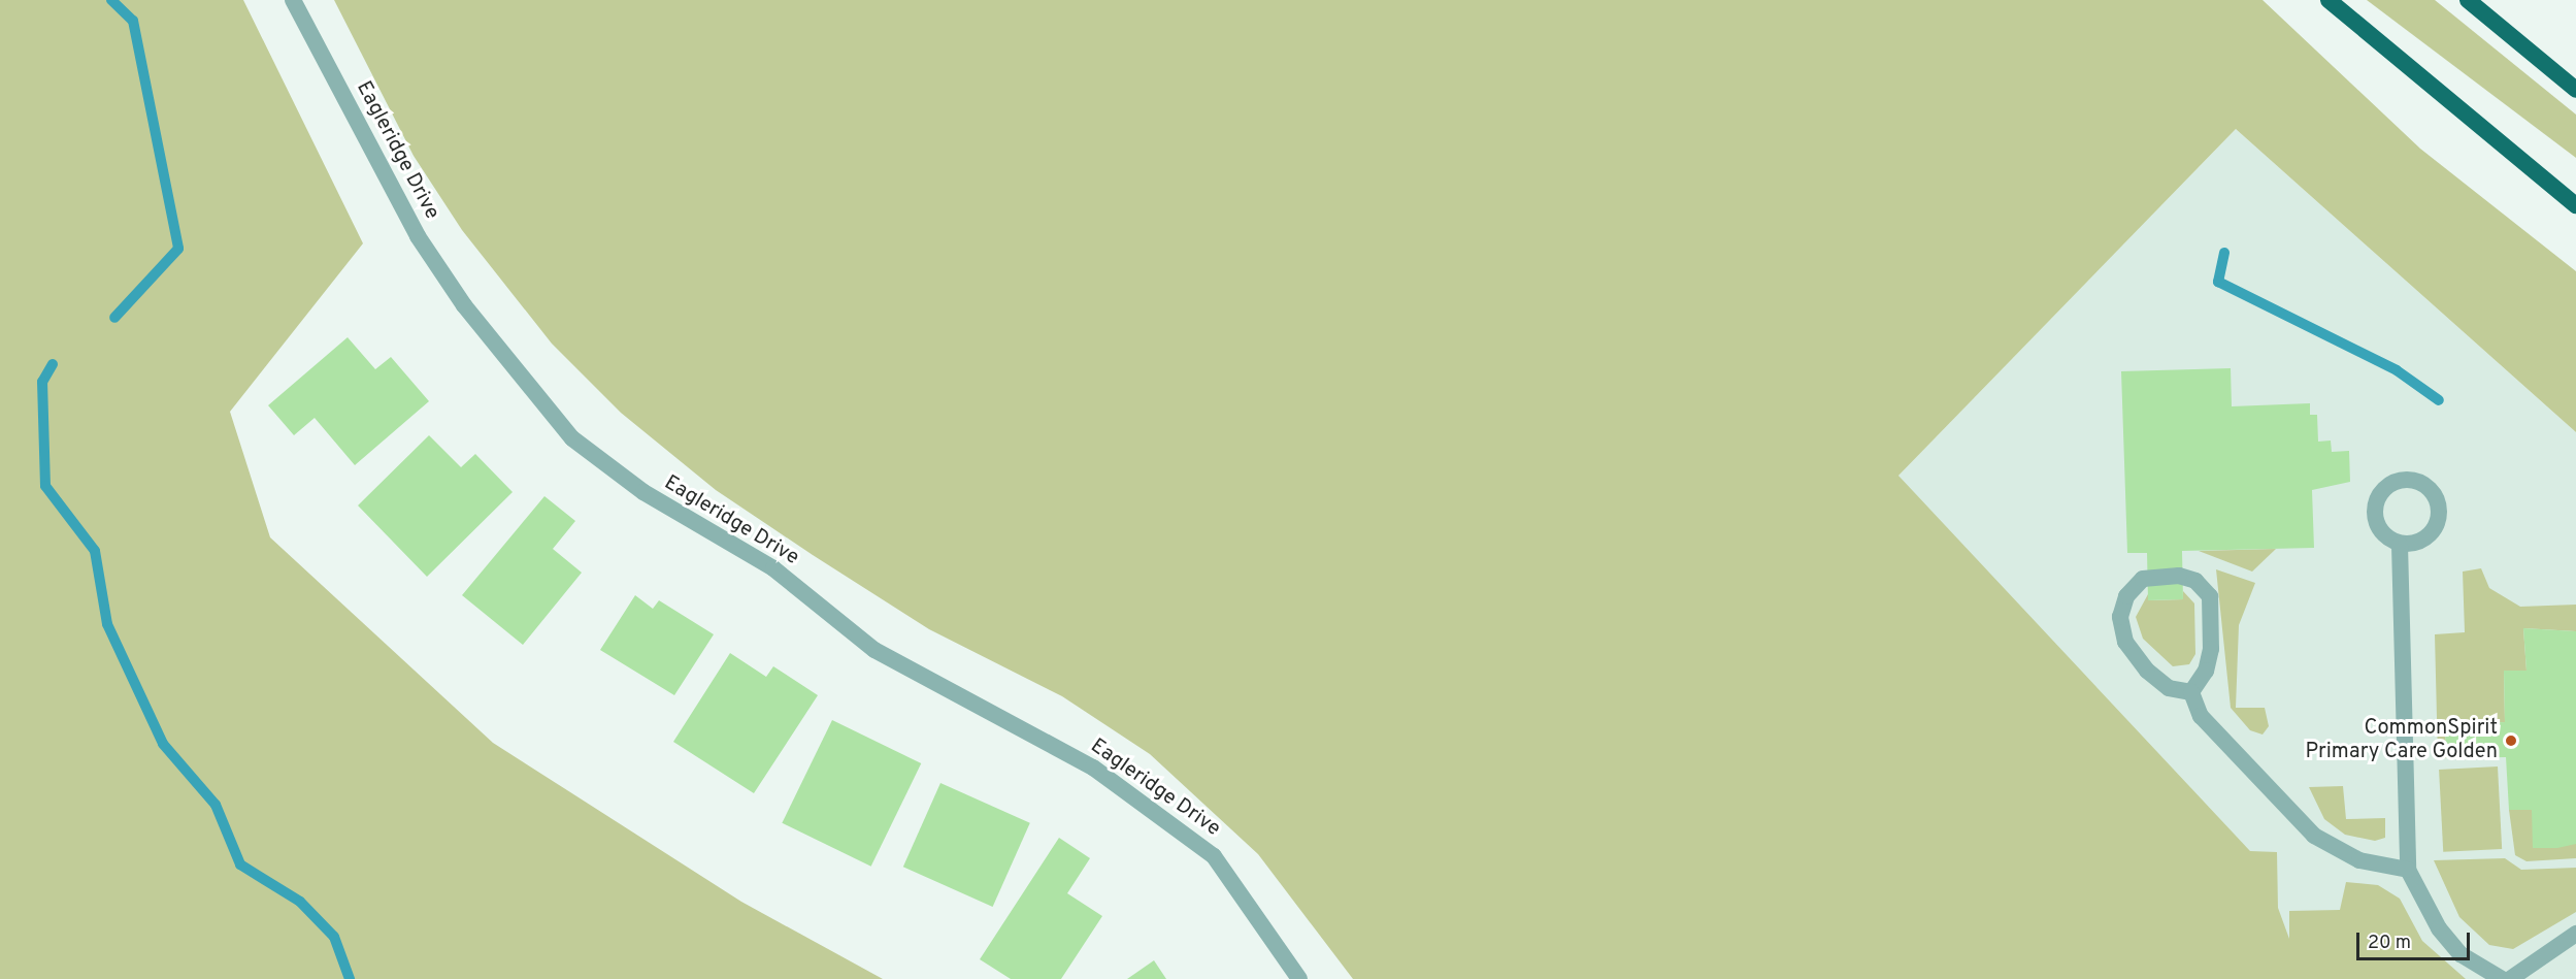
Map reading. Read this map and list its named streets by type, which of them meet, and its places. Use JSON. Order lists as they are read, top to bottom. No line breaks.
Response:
{"streets":{"street":["Eagleridge Drive"]},"places":["CommonSpirit Primary Care Golden"],"scale_bar":"20 m"}
